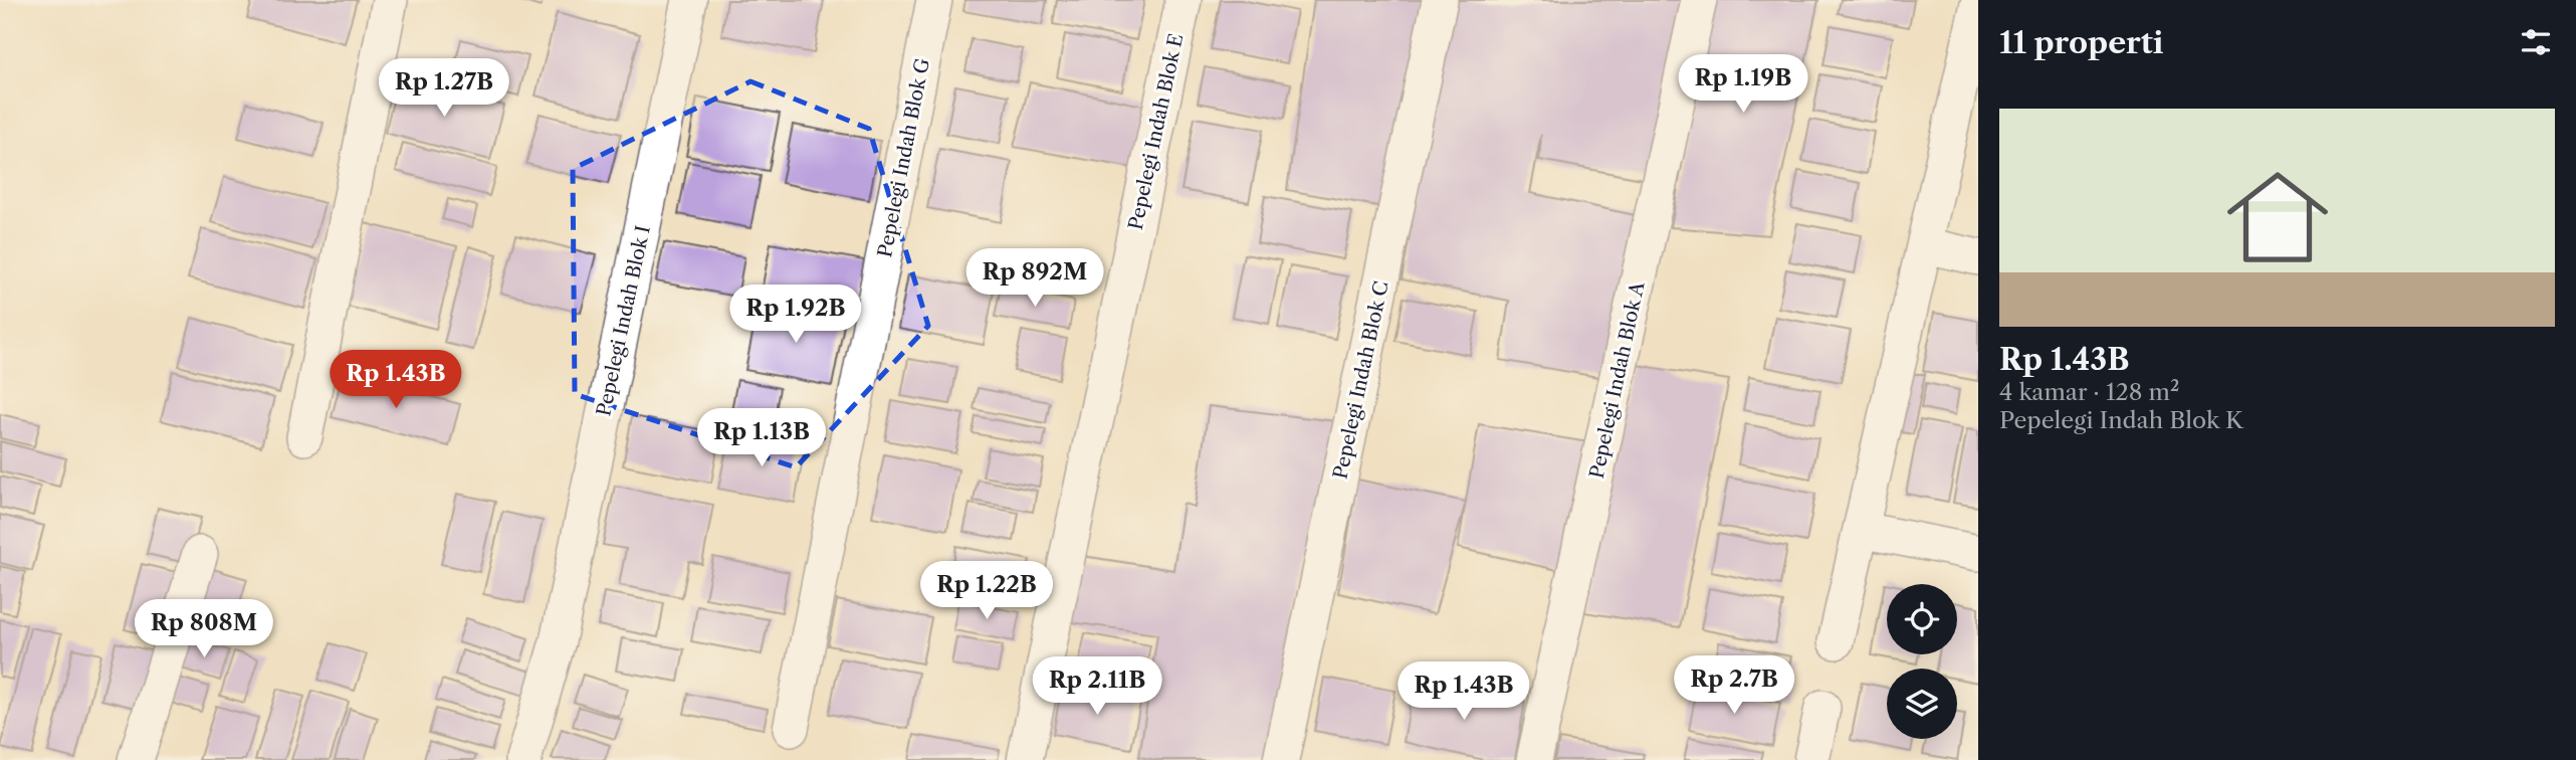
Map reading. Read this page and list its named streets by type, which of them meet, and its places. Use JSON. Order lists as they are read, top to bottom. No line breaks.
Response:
{"streets":{"street":["Pepelegi Indah Blok E","Pepelegi Indah Blok G","Pepelegi Indah Blok I","Pepelegi Indah Blok C","Pepelegi Indah Blok A"]},"page":{"heading":"11 properti","price":["Rp 1.19B","Rp 1.27B","Rp 892M","Rp 1.92B","Rp 1.43B","Rp 1.13B","Rp 1.22B","Rp 808M","Rp 2.7B","Rp 2.11B","Rp 1.43B"],"list":[{"name":"Rp 1.43B","note":"4 kamar · 128 m² · Pepelegi Indah Blok K"}]}}
